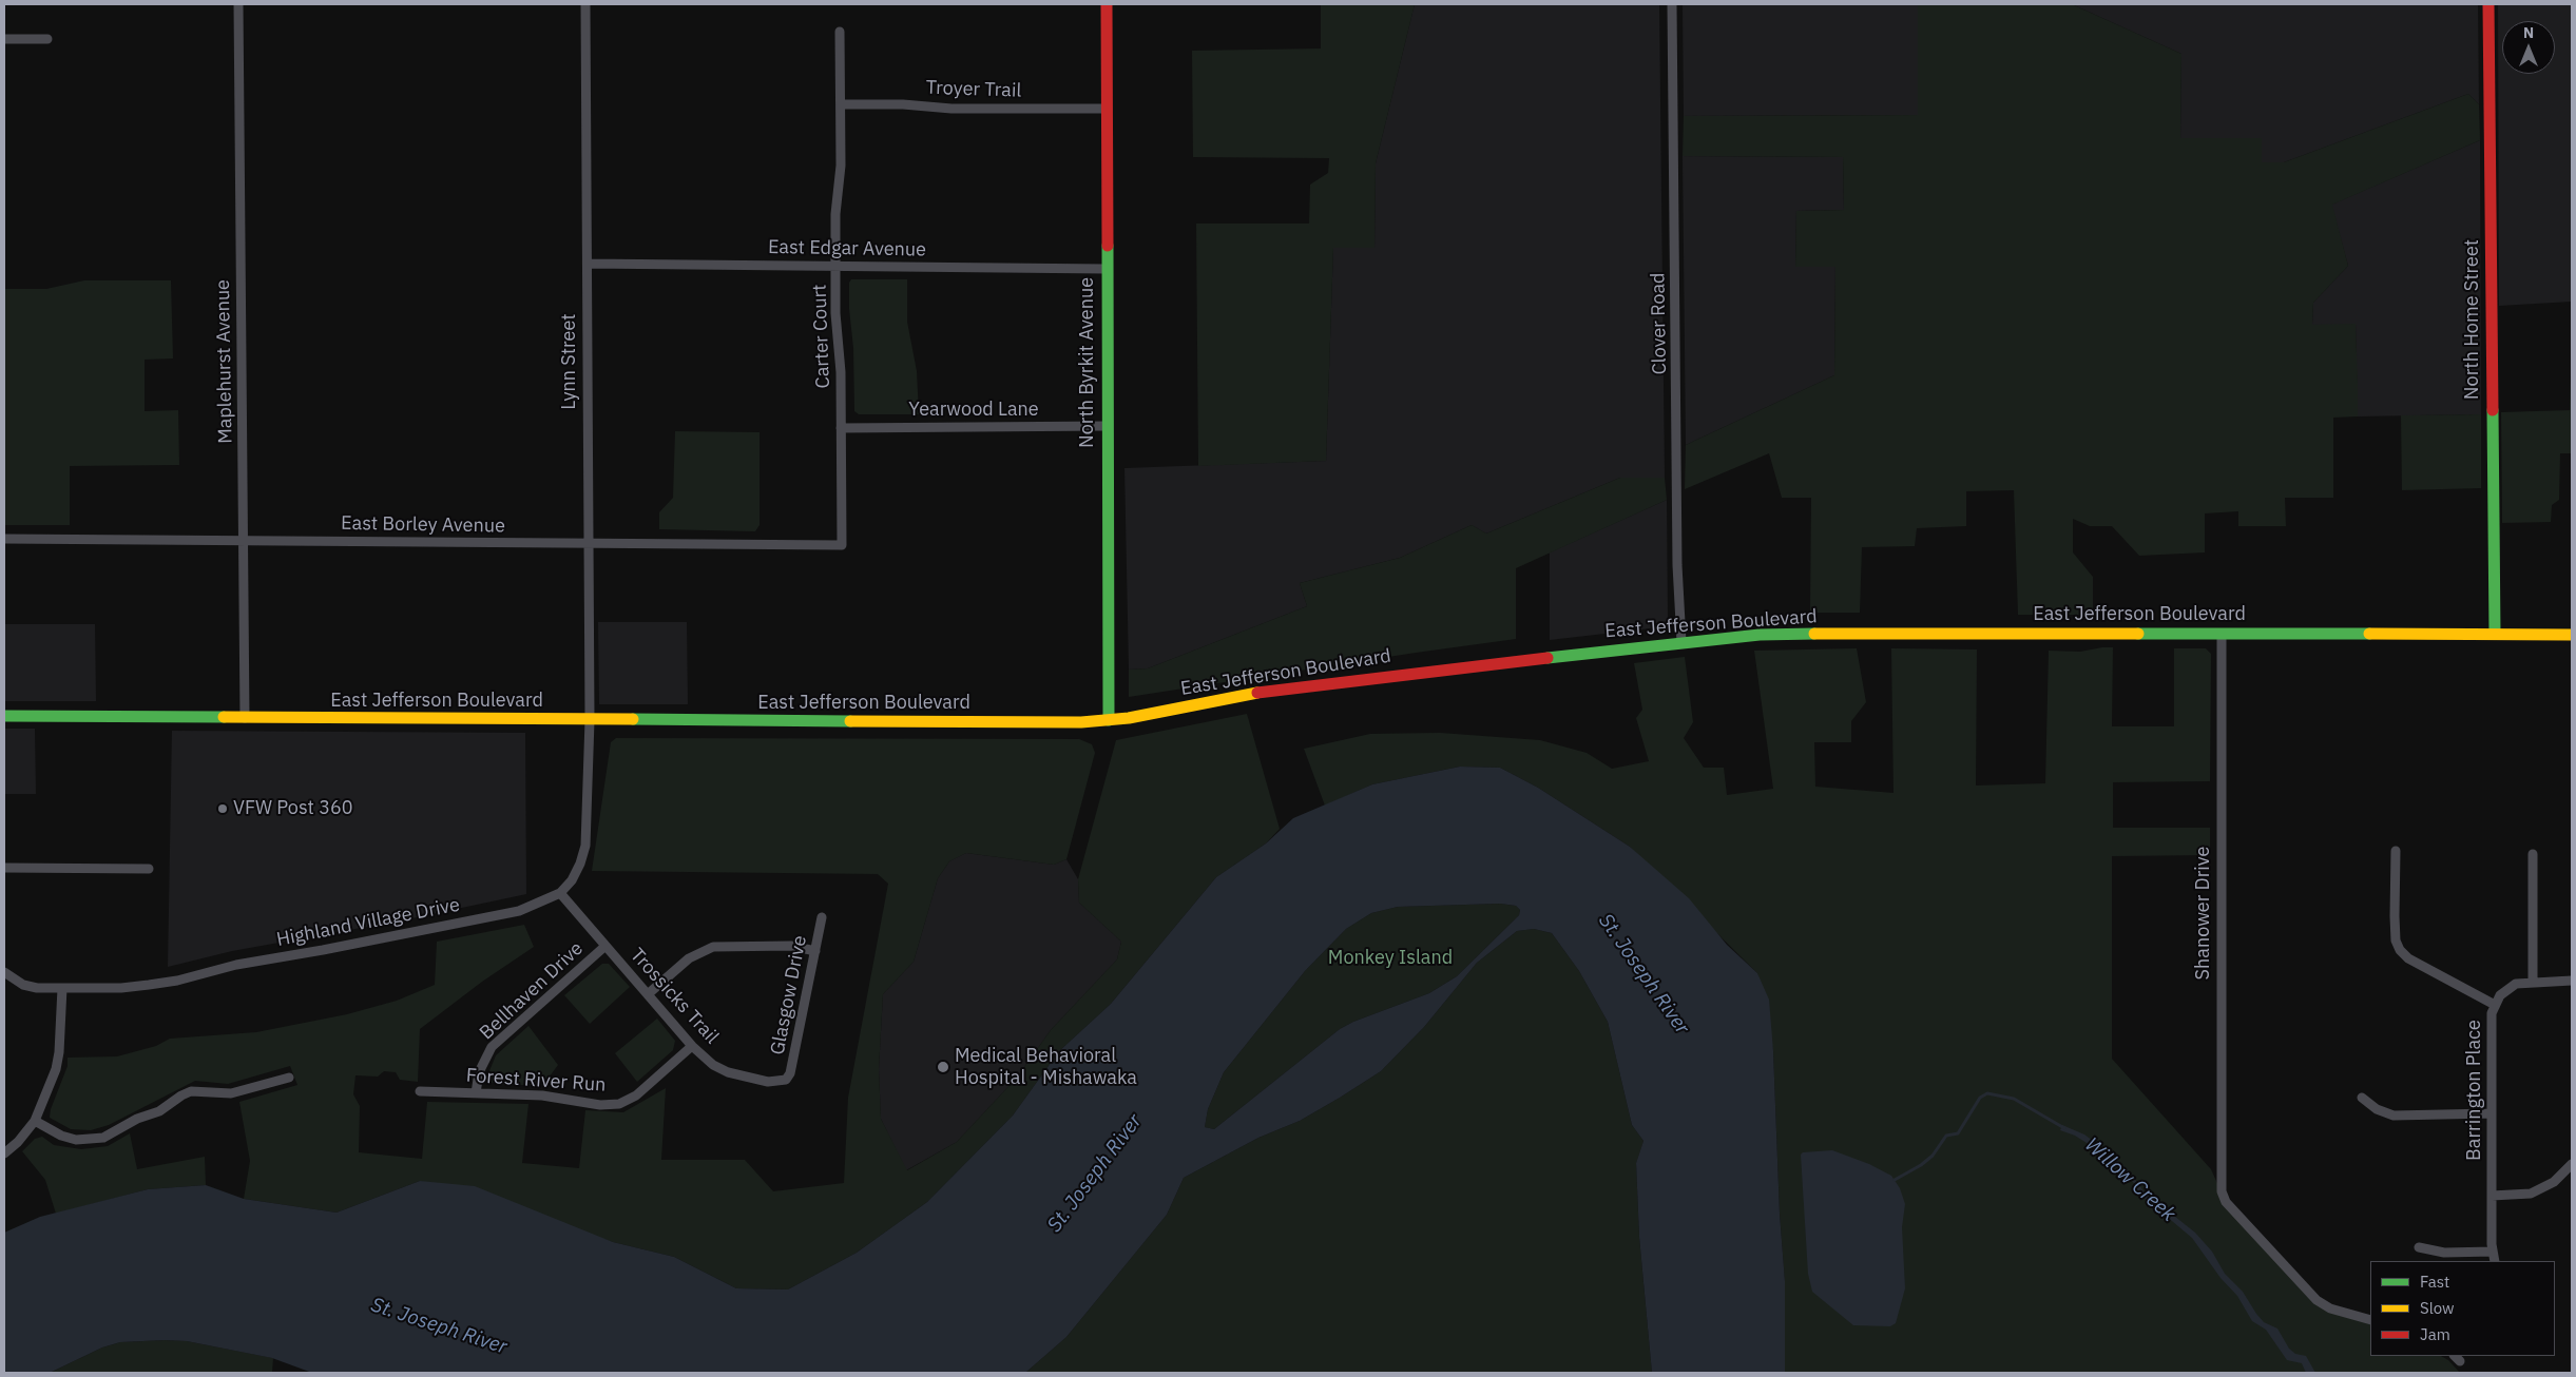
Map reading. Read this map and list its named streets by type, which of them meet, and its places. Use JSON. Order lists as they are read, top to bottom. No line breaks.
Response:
{"streets":{"street":["Troyer Trail","East Edgar Avenue","North Home Street","Clover Road","Carter Court","Maplehurst Avenue","Lynn Street","North Byrkit Avenue","Yearwood Lane","East Borley Avenue","East Jefferson Boulevard","Shanower Drive","Highland Village Drive","Bellhaven Drive","Glasgow Drive","Trossicks Trail","Forest River Run","Barrington Place"]},"crossings":[["Troyer Trail","Carter Court"],["Troyer Trail","North Byrkit Avenue"],["East Edgar Avenue","Carter Court"],["East Edgar Avenue","Lynn Street"],["East Edgar Avenue","North Byrkit Avenue"],["North Home Street","East Jefferson Boulevard"],["Clover Road","East Jefferson Boulevard"],["Carter Court","Yearwood Lane"],["Carter Court","East Borley Avenue"],["Maplehurst Avenue","East Borley Avenue"],["Maplehurst Avenue","East Jefferson Boulevard"],["Lynn Street","East Borley Avenue"],["Lynn Street","East Jefferson Boulevard"],["Lynn Street","Highland Village Drive"],["North Byrkit Avenue","Yearwood Lane"],["North Byrkit Avenue","East Jefferson Boulevard"],["East Jefferson Boulevard","Shanower Drive"],["East Jefferson Boulevard","Highland Village Drive"],["Highland Village Drive","Trossicks Trail"],["Bellhaven Drive","Trossicks Trail"],["Bellhaven Drive","Forest River Run"],["Glasgow Drive","Trossicks Trail"],["Trossicks Trail","Forest River Run"]],"water":["St. Joseph River","Willow Creek"],"parks":["Monkey Island"],"places":["VFW Post 360","Medical Behavioral Hospital - Mishawaka"],"legend":["Fast","Slow","Jam"],"north":"top"}
